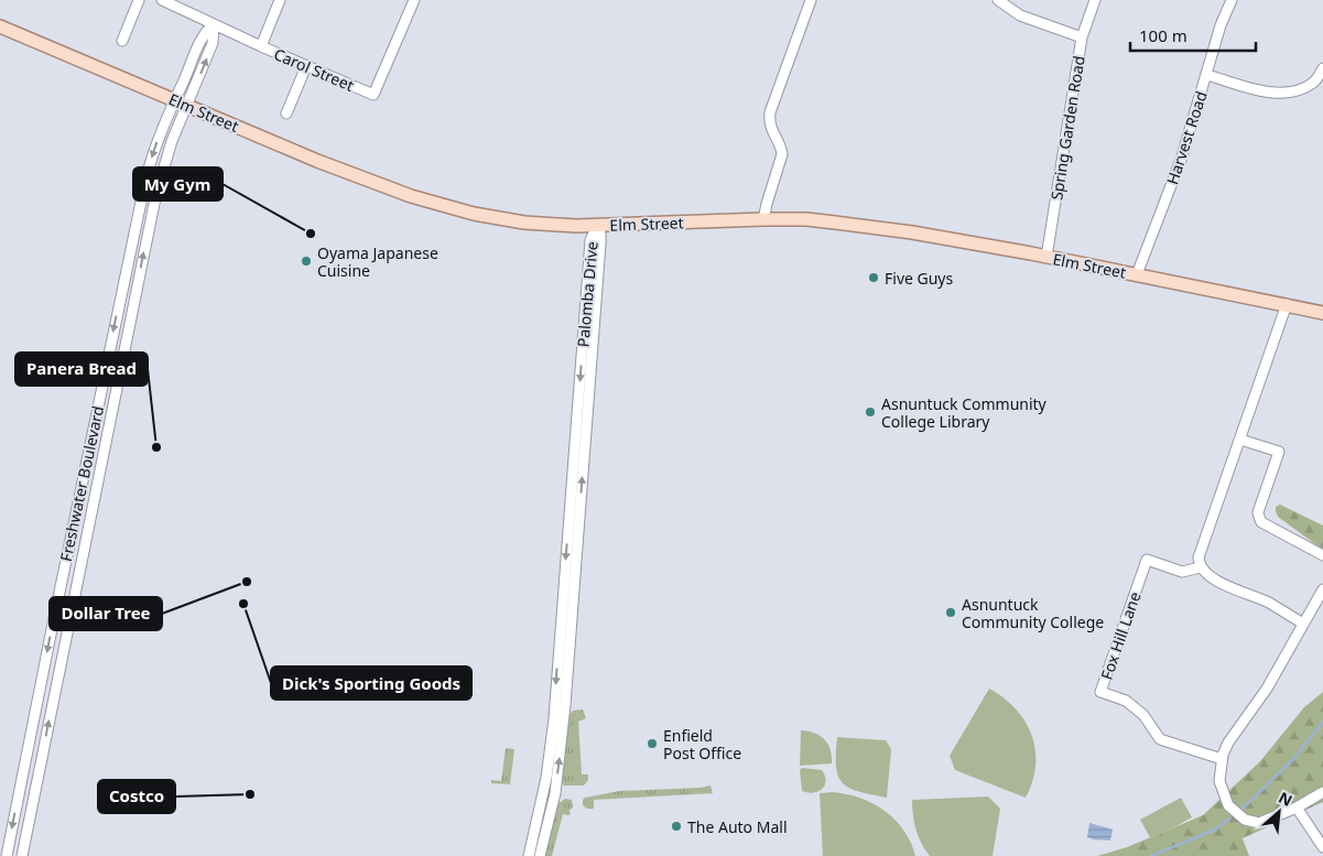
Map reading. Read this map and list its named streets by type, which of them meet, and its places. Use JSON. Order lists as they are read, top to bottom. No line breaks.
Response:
{"streets":{"main road":["Elm Street"],"street":["Carol Street","Spring Garden Road","Harvest Road","Palomba Drive","Freshwater Boulevard","Fox Hill Lane"]},"crossings":[["Carol Street","Freshwater Boulevard"],["Elm Street","Spring Garden Road"],["Elm Street","Harvest Road"],["Elm Street","Palomba Drive"],["Elm Street","Freshwater Boulevard"]],"places":["My Gym","Oyama Japanese Cuisine","Five Guys","Asnuntuck Community College Library","Panera Bread","Dollar Tree","Dick's Sporting Goods","Asnuntuck Community College","Enfield Post Office","Costco","The Auto Mall"],"scale_bar":"100 m","north":"top right"}
